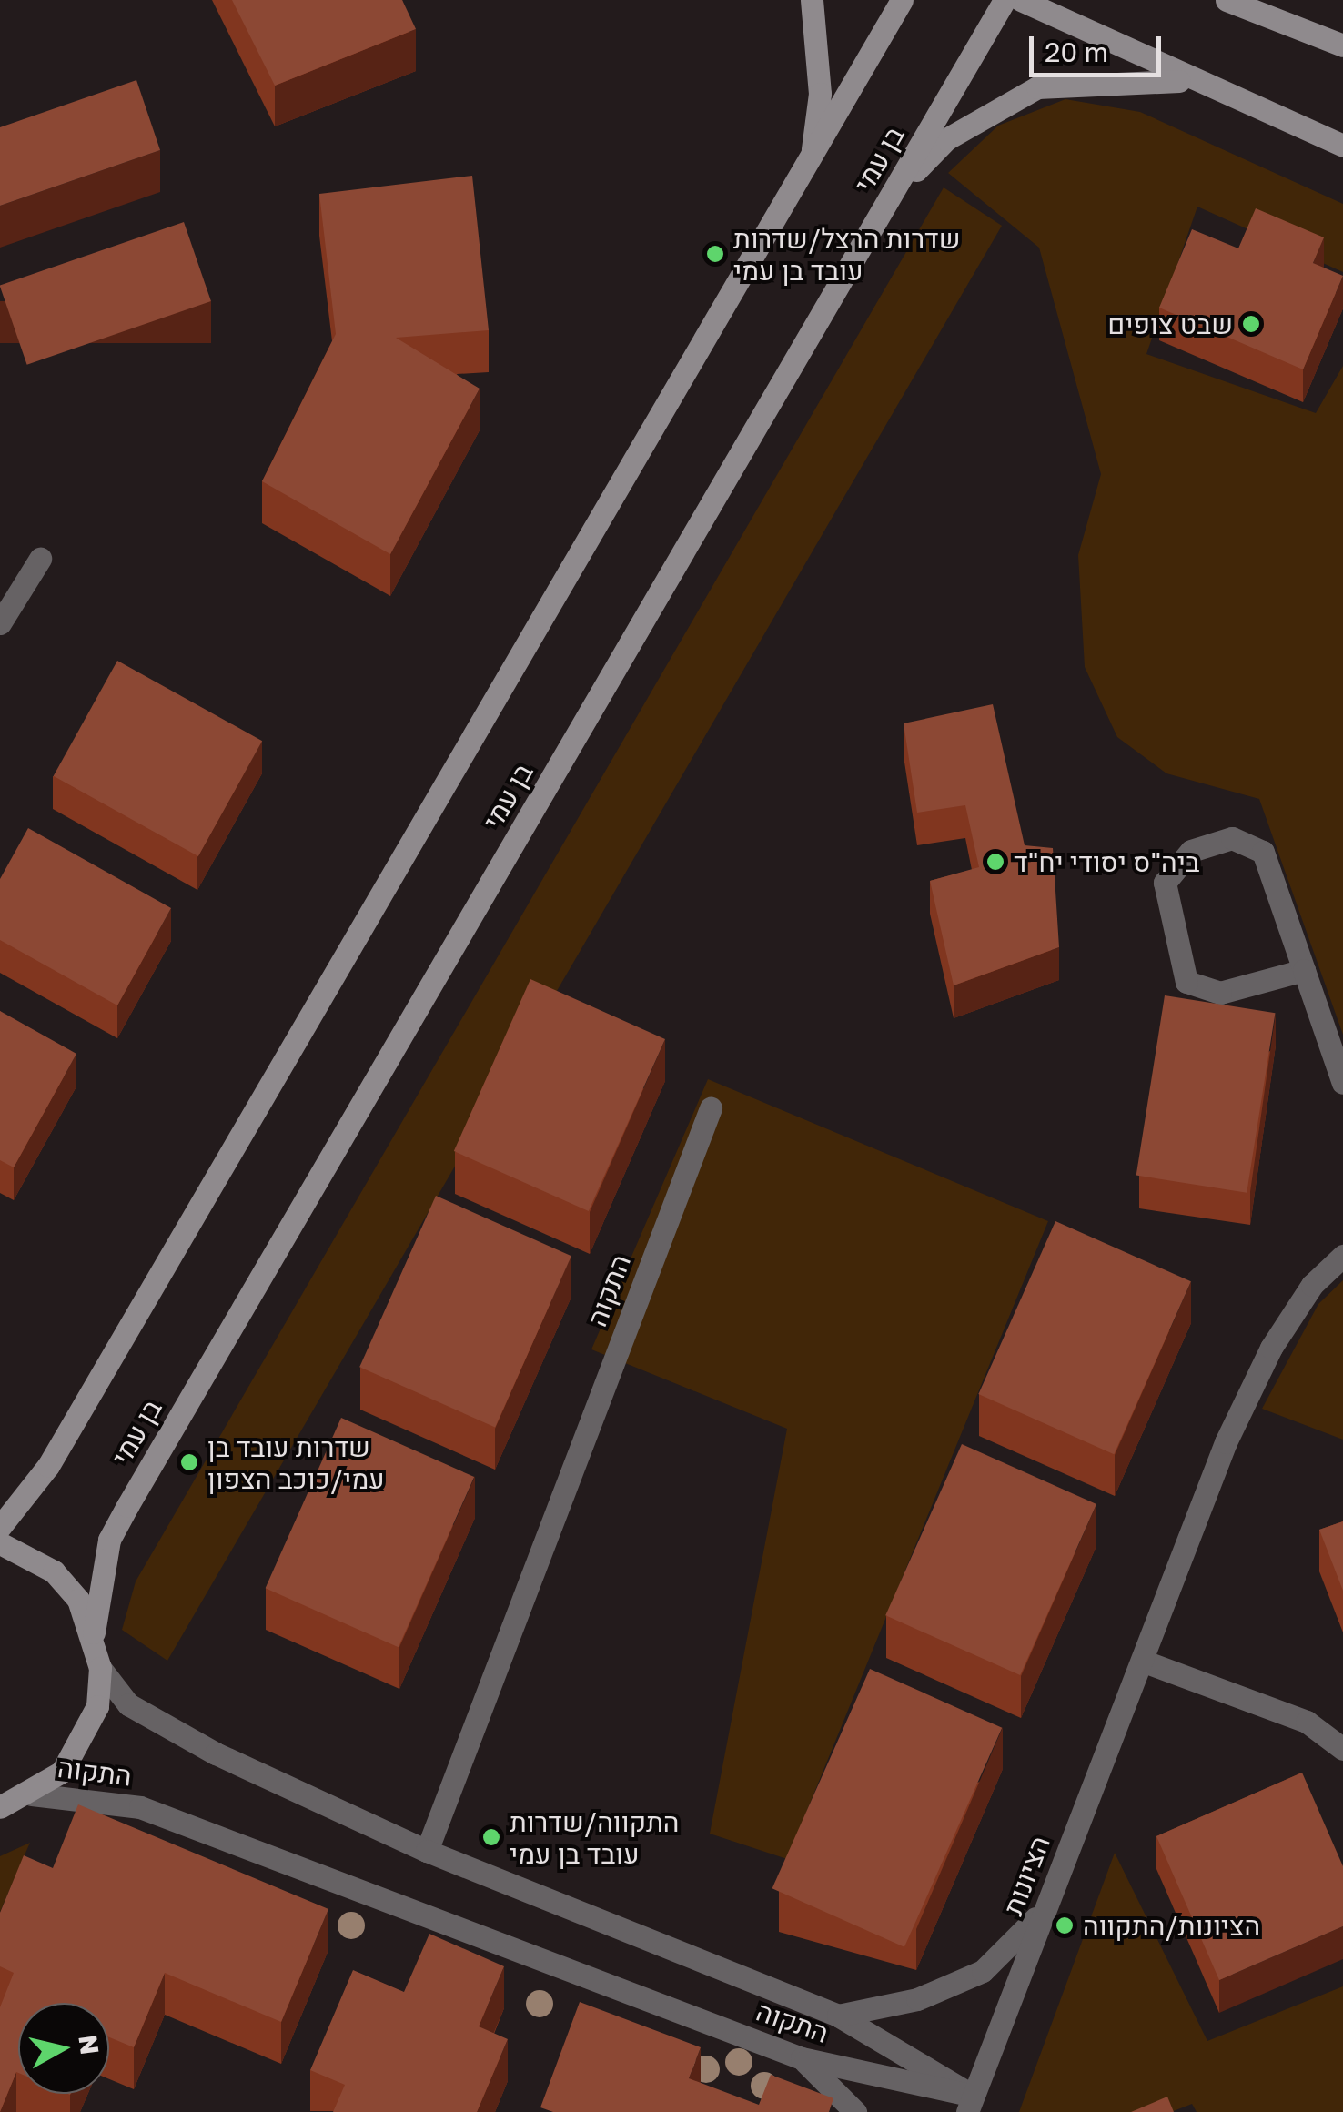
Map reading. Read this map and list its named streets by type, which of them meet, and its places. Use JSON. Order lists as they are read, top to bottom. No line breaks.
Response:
{"streets":{"main road":["בן עמי"],"street":["התקוה","הציונות"]},"crossings":[["התקוה","הציונות"]],"places":["שדרות הרצל/שדרות עובד בן עמי","שבט צופים","ביה\"ס יסודי יח\"ד","שדרות עובד בן עמי/כוכב הצפון","התקווה/שדרות עובד בן עמי","הציונות/התקווה"],"scale_bar":"20 m","north":"right"}
